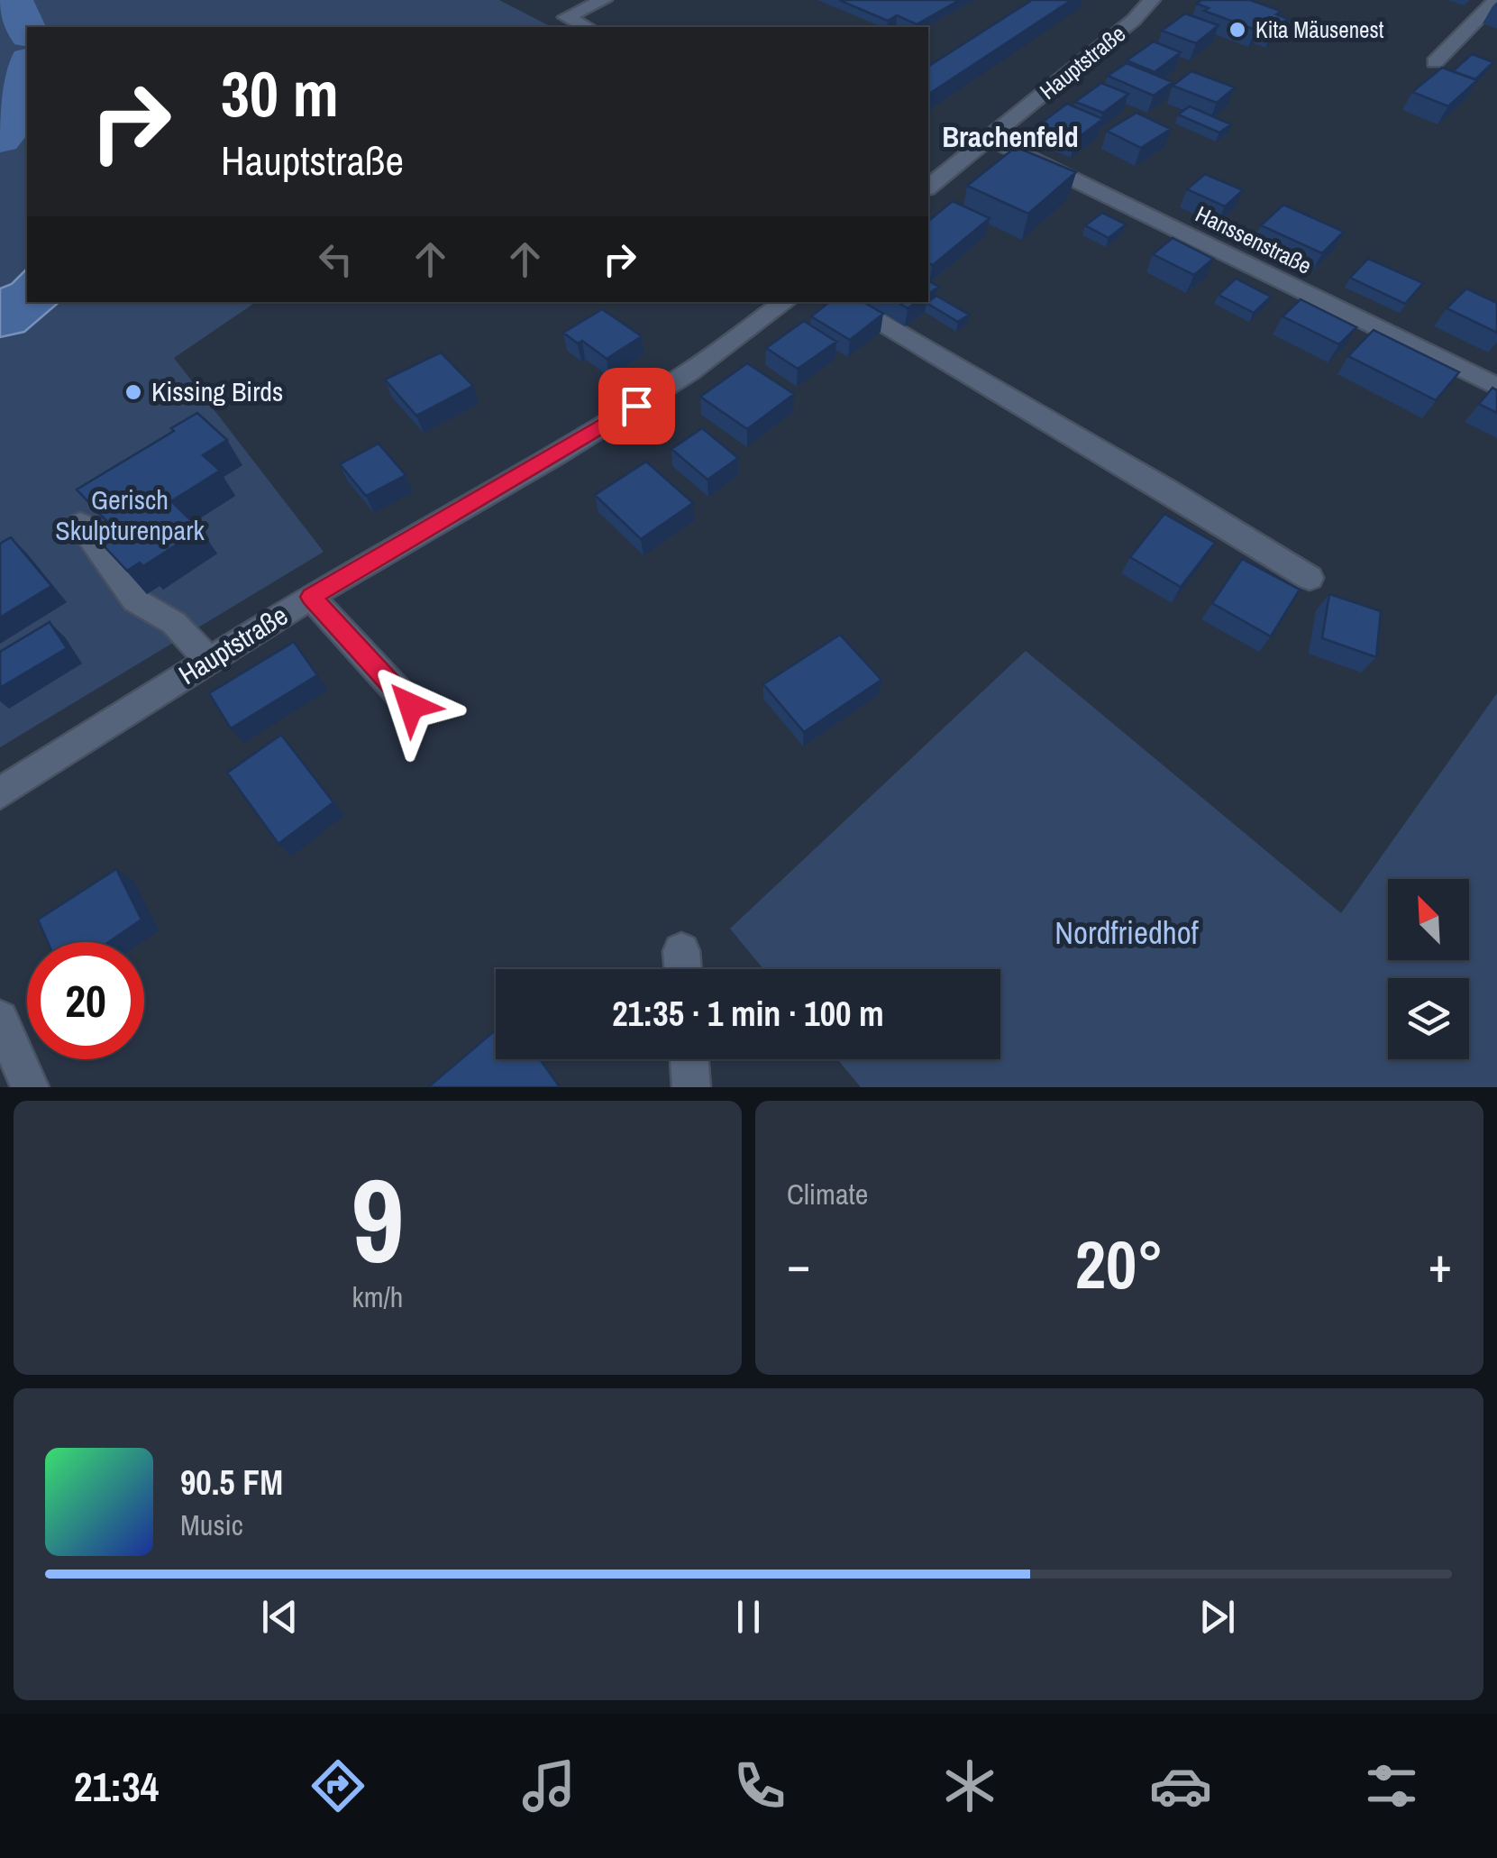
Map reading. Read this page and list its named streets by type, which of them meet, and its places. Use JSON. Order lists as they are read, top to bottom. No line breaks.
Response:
{"streets":{"street":["Hauptstraße","Hanssenstraße"]},"crossings":[["Hauptstraße","Hanssenstraße"]],"districts":["Brachenfeld"],"parks":["Gerisch Skulpturenpark","Nordfriedhof"],"places":["Kita Mäusenest","Kissing Birds"],"north":"top left","page":{"turn":["30 m","Hauptstraße"],"limit":"20","trip":"21:35 · 1 min · 100 m","tile":[["9","km/h"],"Climate"],"heat":["−","20°","+"],"song":["90.5 FM","Music"],"tabs":"21:34"}}
